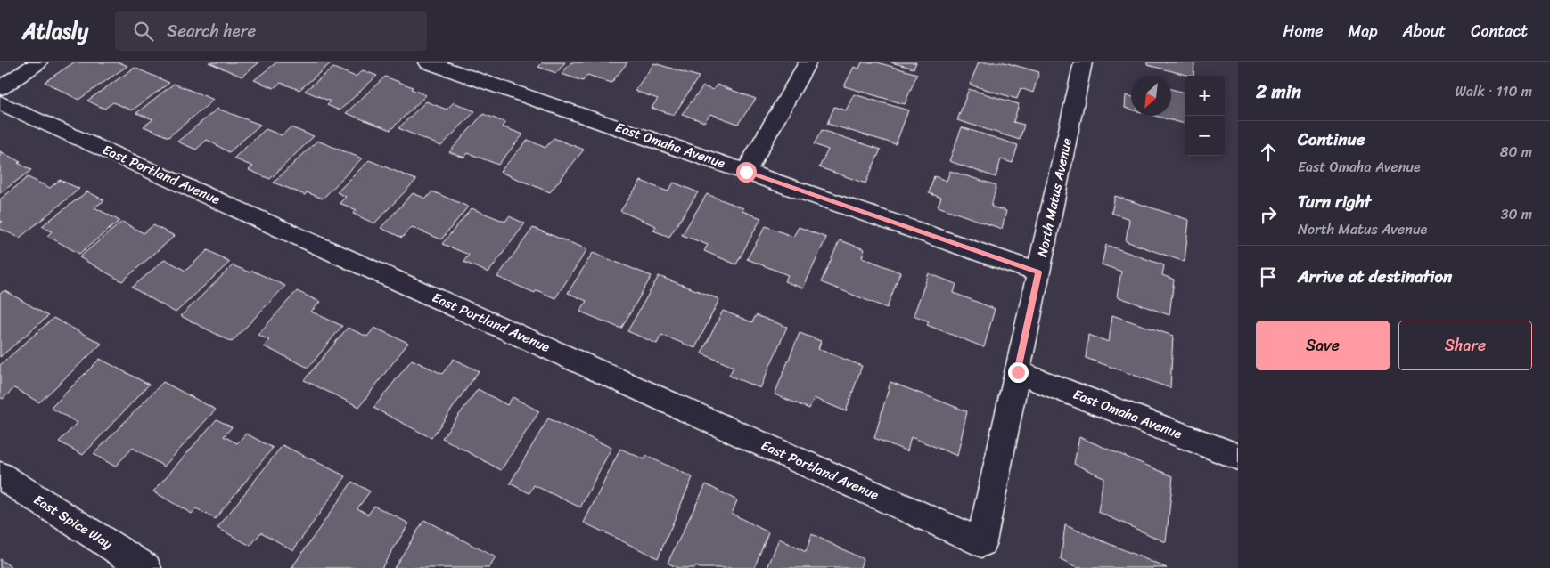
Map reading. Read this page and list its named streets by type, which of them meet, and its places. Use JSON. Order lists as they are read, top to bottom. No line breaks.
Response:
{"streets":{"street":["East Omaha Avenue","East Portland Avenue","North Matus Avenue","East Spice Way"]},"crossings":[["East Omaha Avenue","North Matus Avenue"],["East Portland Avenue","North Matus Avenue"]],"north":"bottom left","page":{"header":"Atlasly","search":"Search here","nav":["Home","Map","About","Contact"],"heading":["2 min","Walk · 110 m"],"map_buttons":["+","−"],"list":[["Continue","East Omaha Avenue","80 m"],["Turn right","North Matus Avenue","30 m"],"Arrive at destination"],"buttons":["Save","Share"]}}
